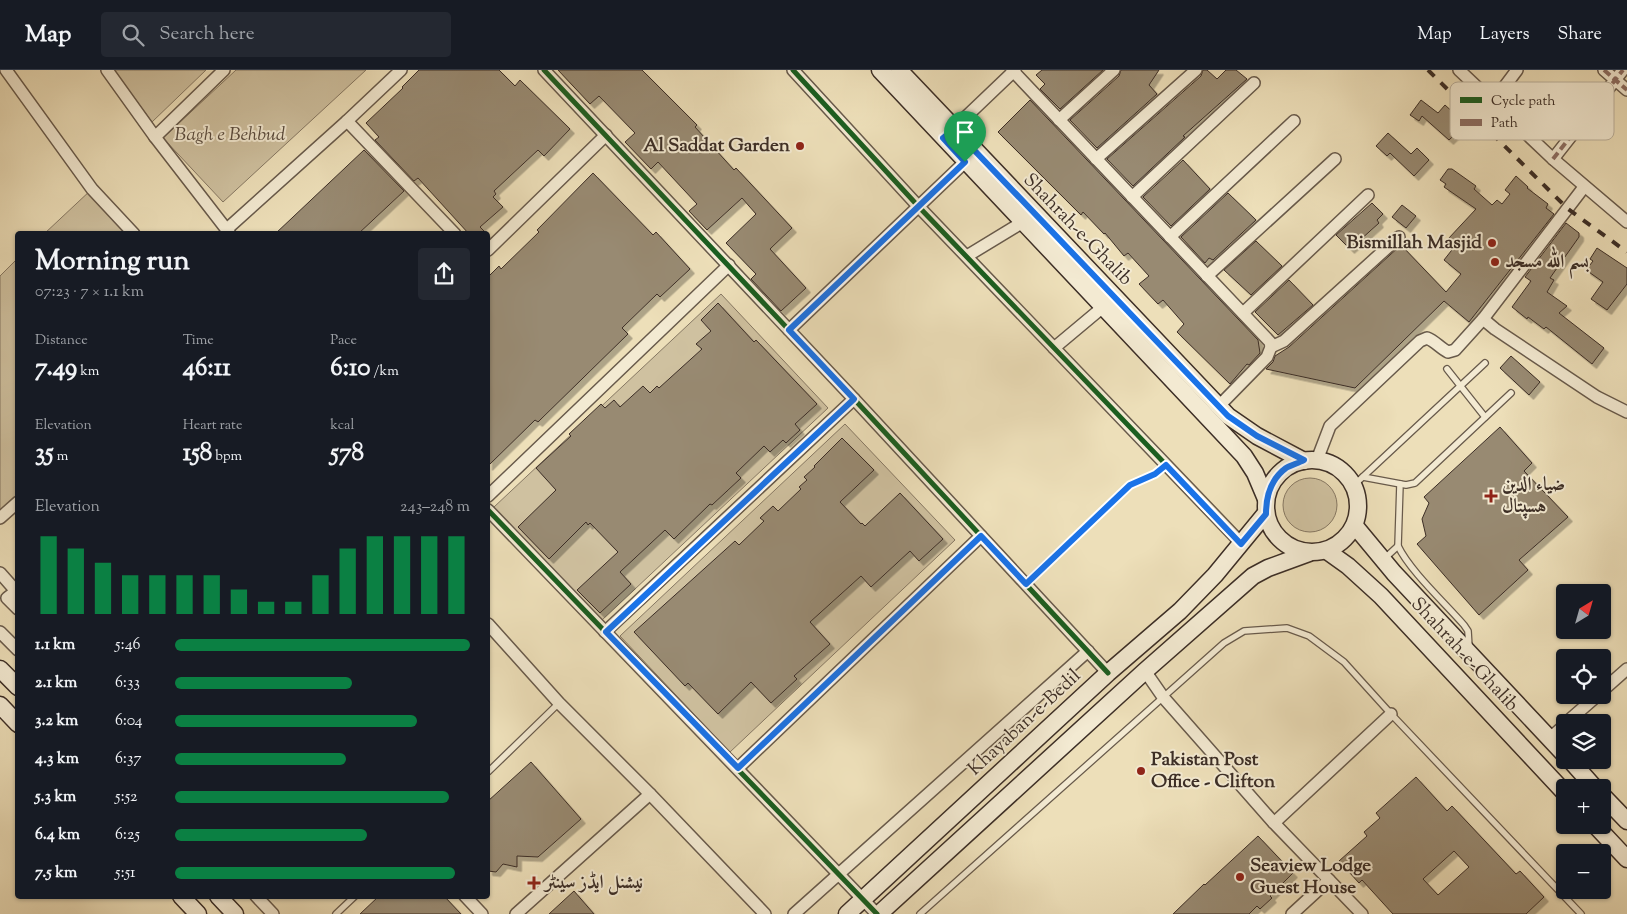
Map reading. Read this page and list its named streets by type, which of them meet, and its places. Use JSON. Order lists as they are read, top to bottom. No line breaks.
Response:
{"streets":{"main road":["Shahrah-e-Ghalib","Khayaban-e-Bedil"]},"crossings":[["Shahrah-e-Ghalib","Khayaban-e-Bedil"]],"parks":["Bagh e Behbud"],"places":{"other":["Al Saddat Garden","Bismillah Masjid","بسم اللہ مسجد","Pakistan Post Office - Clifton","Seaview Lodge Guest House"],"health":["ضیاء الدین ہسپتال","نیشنل ایڈز سینٹر"]},"legend":["Cycle path","Path"],"north":"top right","page":{"header":"Map","search":"Search here","nav":["Map","Layers","Share"],"heading":["Morning run","07:23 · 7 × 1.1 km"],"stats":[["Distance","7.49 km"],["Time","46:11"],["Pace","6:10 /km"],["Elevation","35 m"],["Heart rate","158 bpm"],["kcal","578"]],"chart":["Elevation","243–248 m"],"map_buttons":["+","−"],"list":[{"name":"1.1 km","note":"5:46"},{"name":"2.1 km","note":"6:33"},{"name":"3.2 km","note":"6:04"},{"name":"4.3 km","note":"6:37"},{"name":"5.3 km","note":"5:52"},{"name":"6.4 km","note":"6:25"},{"name":"7.5 km","note":"5:51"}]}}
